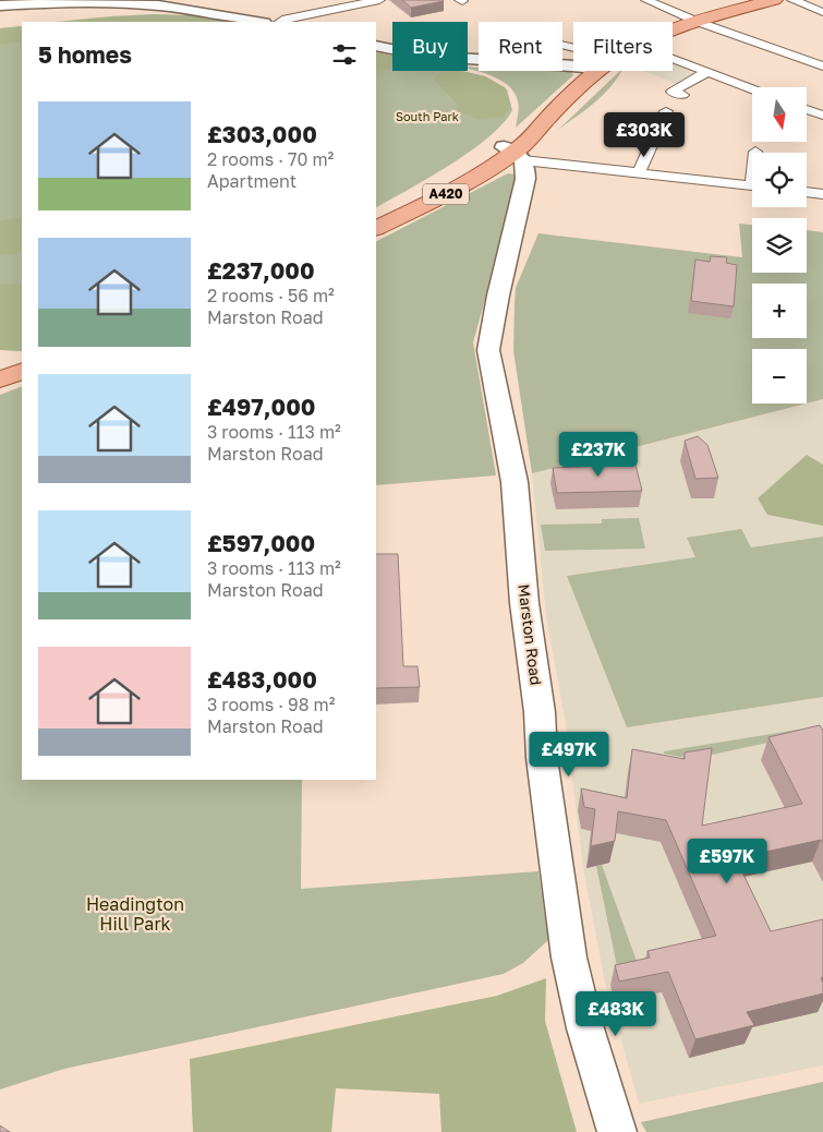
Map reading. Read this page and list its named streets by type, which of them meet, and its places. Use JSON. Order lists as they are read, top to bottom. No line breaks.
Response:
{"streets":{"main road":["A420","Marston Road"]},"crossings":[["A420","Marston Road"]],"parks":["South Park","Headington Hill Park"],"north":"bottom","page":{"chip":["Buy","Rent","Filters"],"heading":"5 homes","map_buttons":["+","−"],"list":[{"name":"£303,000","note":"2 rooms · 70 m² · Apartment"},{"name":"£237,000","note":"2 rooms · 56 m² · Marston Road"},{"name":"£497,000","note":"3 rooms · 113 m² · Marston Road"},{"name":"£597,000","note":"3 rooms · 113 m² · Marston Road"},{"name":"£483,000","note":"3 rooms · 98 m² · Marston Road"}],"price":["£303K","£237K","£497K","£597K","£483K"]}}
